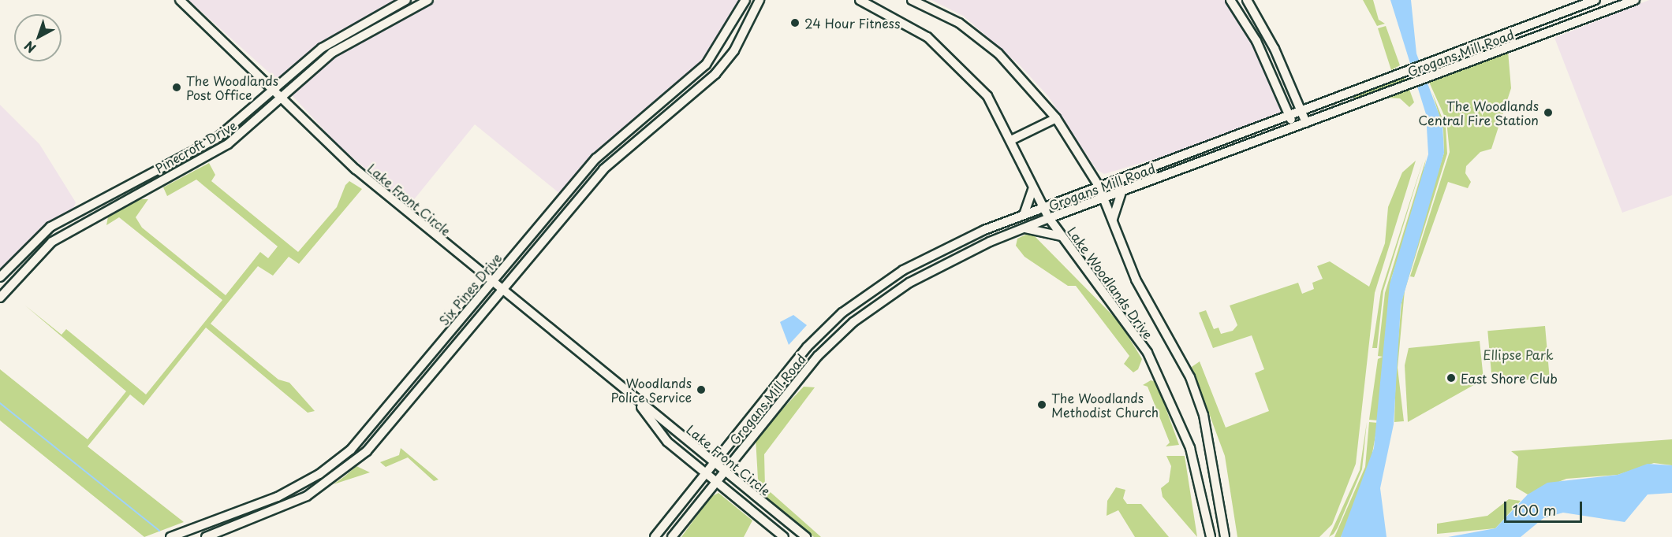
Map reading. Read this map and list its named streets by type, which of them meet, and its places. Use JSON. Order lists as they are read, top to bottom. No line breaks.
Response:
{"streets":{"street":["Grogans Mill Road","Pinecroft Drive","Lake Front Circle","Lake Woodlands Drive","Six Pines Drive"]},"crossings":[["Grogans Mill Road","Lake Front Circle"],["Grogans Mill Road","Lake Woodlands Drive"],["Pinecroft Drive","Lake Front Circle"],["Lake Front Circle","Six Pines Drive"]],"parks":["Ellipse Park"],"places":["24 Hour Fitness","The Woodlands Post Office","The Woodlands Central Fire Station","East Shore Club","Woodlands Police Service","The Woodlands Methodist Church"],"scale_bar":"100 m","north":"bottom left"}
